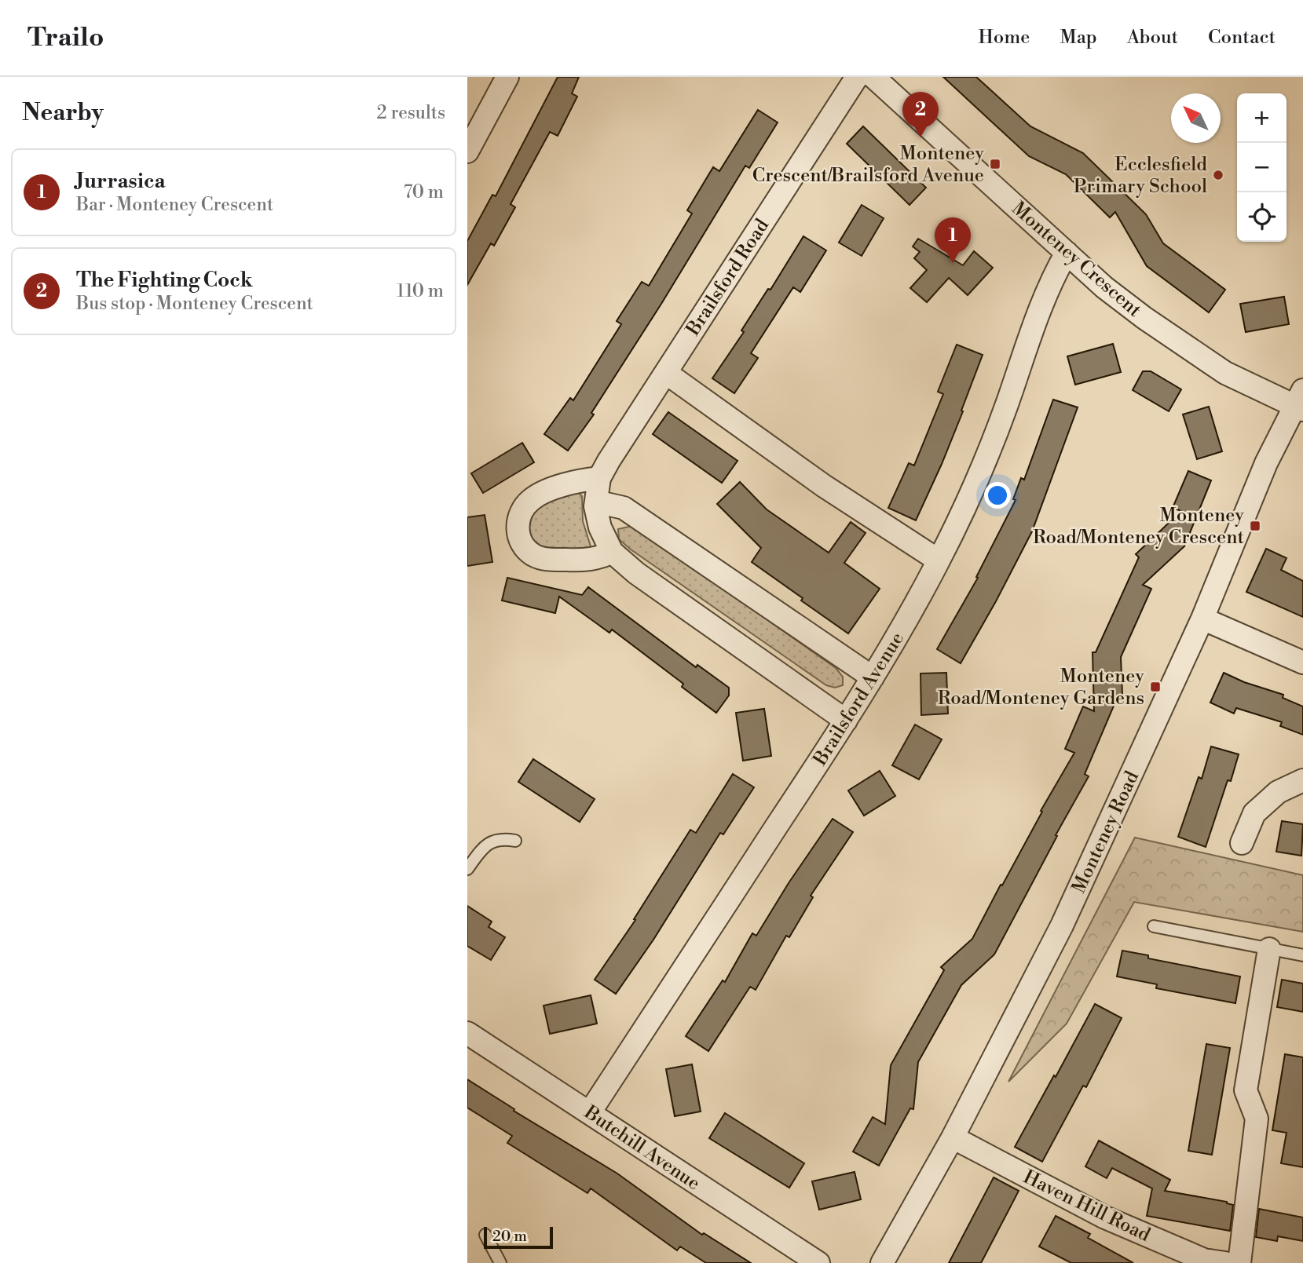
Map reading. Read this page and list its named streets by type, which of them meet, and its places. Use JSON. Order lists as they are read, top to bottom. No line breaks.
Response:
{"streets":{"street":["Monteney Crescent","Brailsford Road","Brailsford Avenue","Monteney Road","Butchill Avenue","Haven Hill Road"]},"crossings":[["Monteney Crescent","Brailsford Avenue"],["Monteney Crescent","Monteney Road"],["Brailsford Road","Brailsford Avenue"],["Brailsford Avenue","Butchill Avenue"],["Monteney Road","Haven Hill Road"]],"places":{"transit":["Monteney Crescent/Brailsford Avenue","Monteney Road/Monteney Crescent","Monteney Road/Monteney Gardens"],"other":["Ecclesfield Primary School"]},"scale_bar":"20 m","north":"top left","page":{"header":"Trailo","nav":["Home","Map","About","Contact"],"heading":["Nearby","2 results"],"pins":["2","1"],"map_buttons":["+","−"],"list":[{"mark":"1","name":"Jurrasica","note":"Bar · Monteney Crescent","value":"70 m"},{"mark":"2","name":"The Fighting Cock","note":"Bus stop · Monteney Crescent","value":"110 m"}],"scale":"20 m"}}
